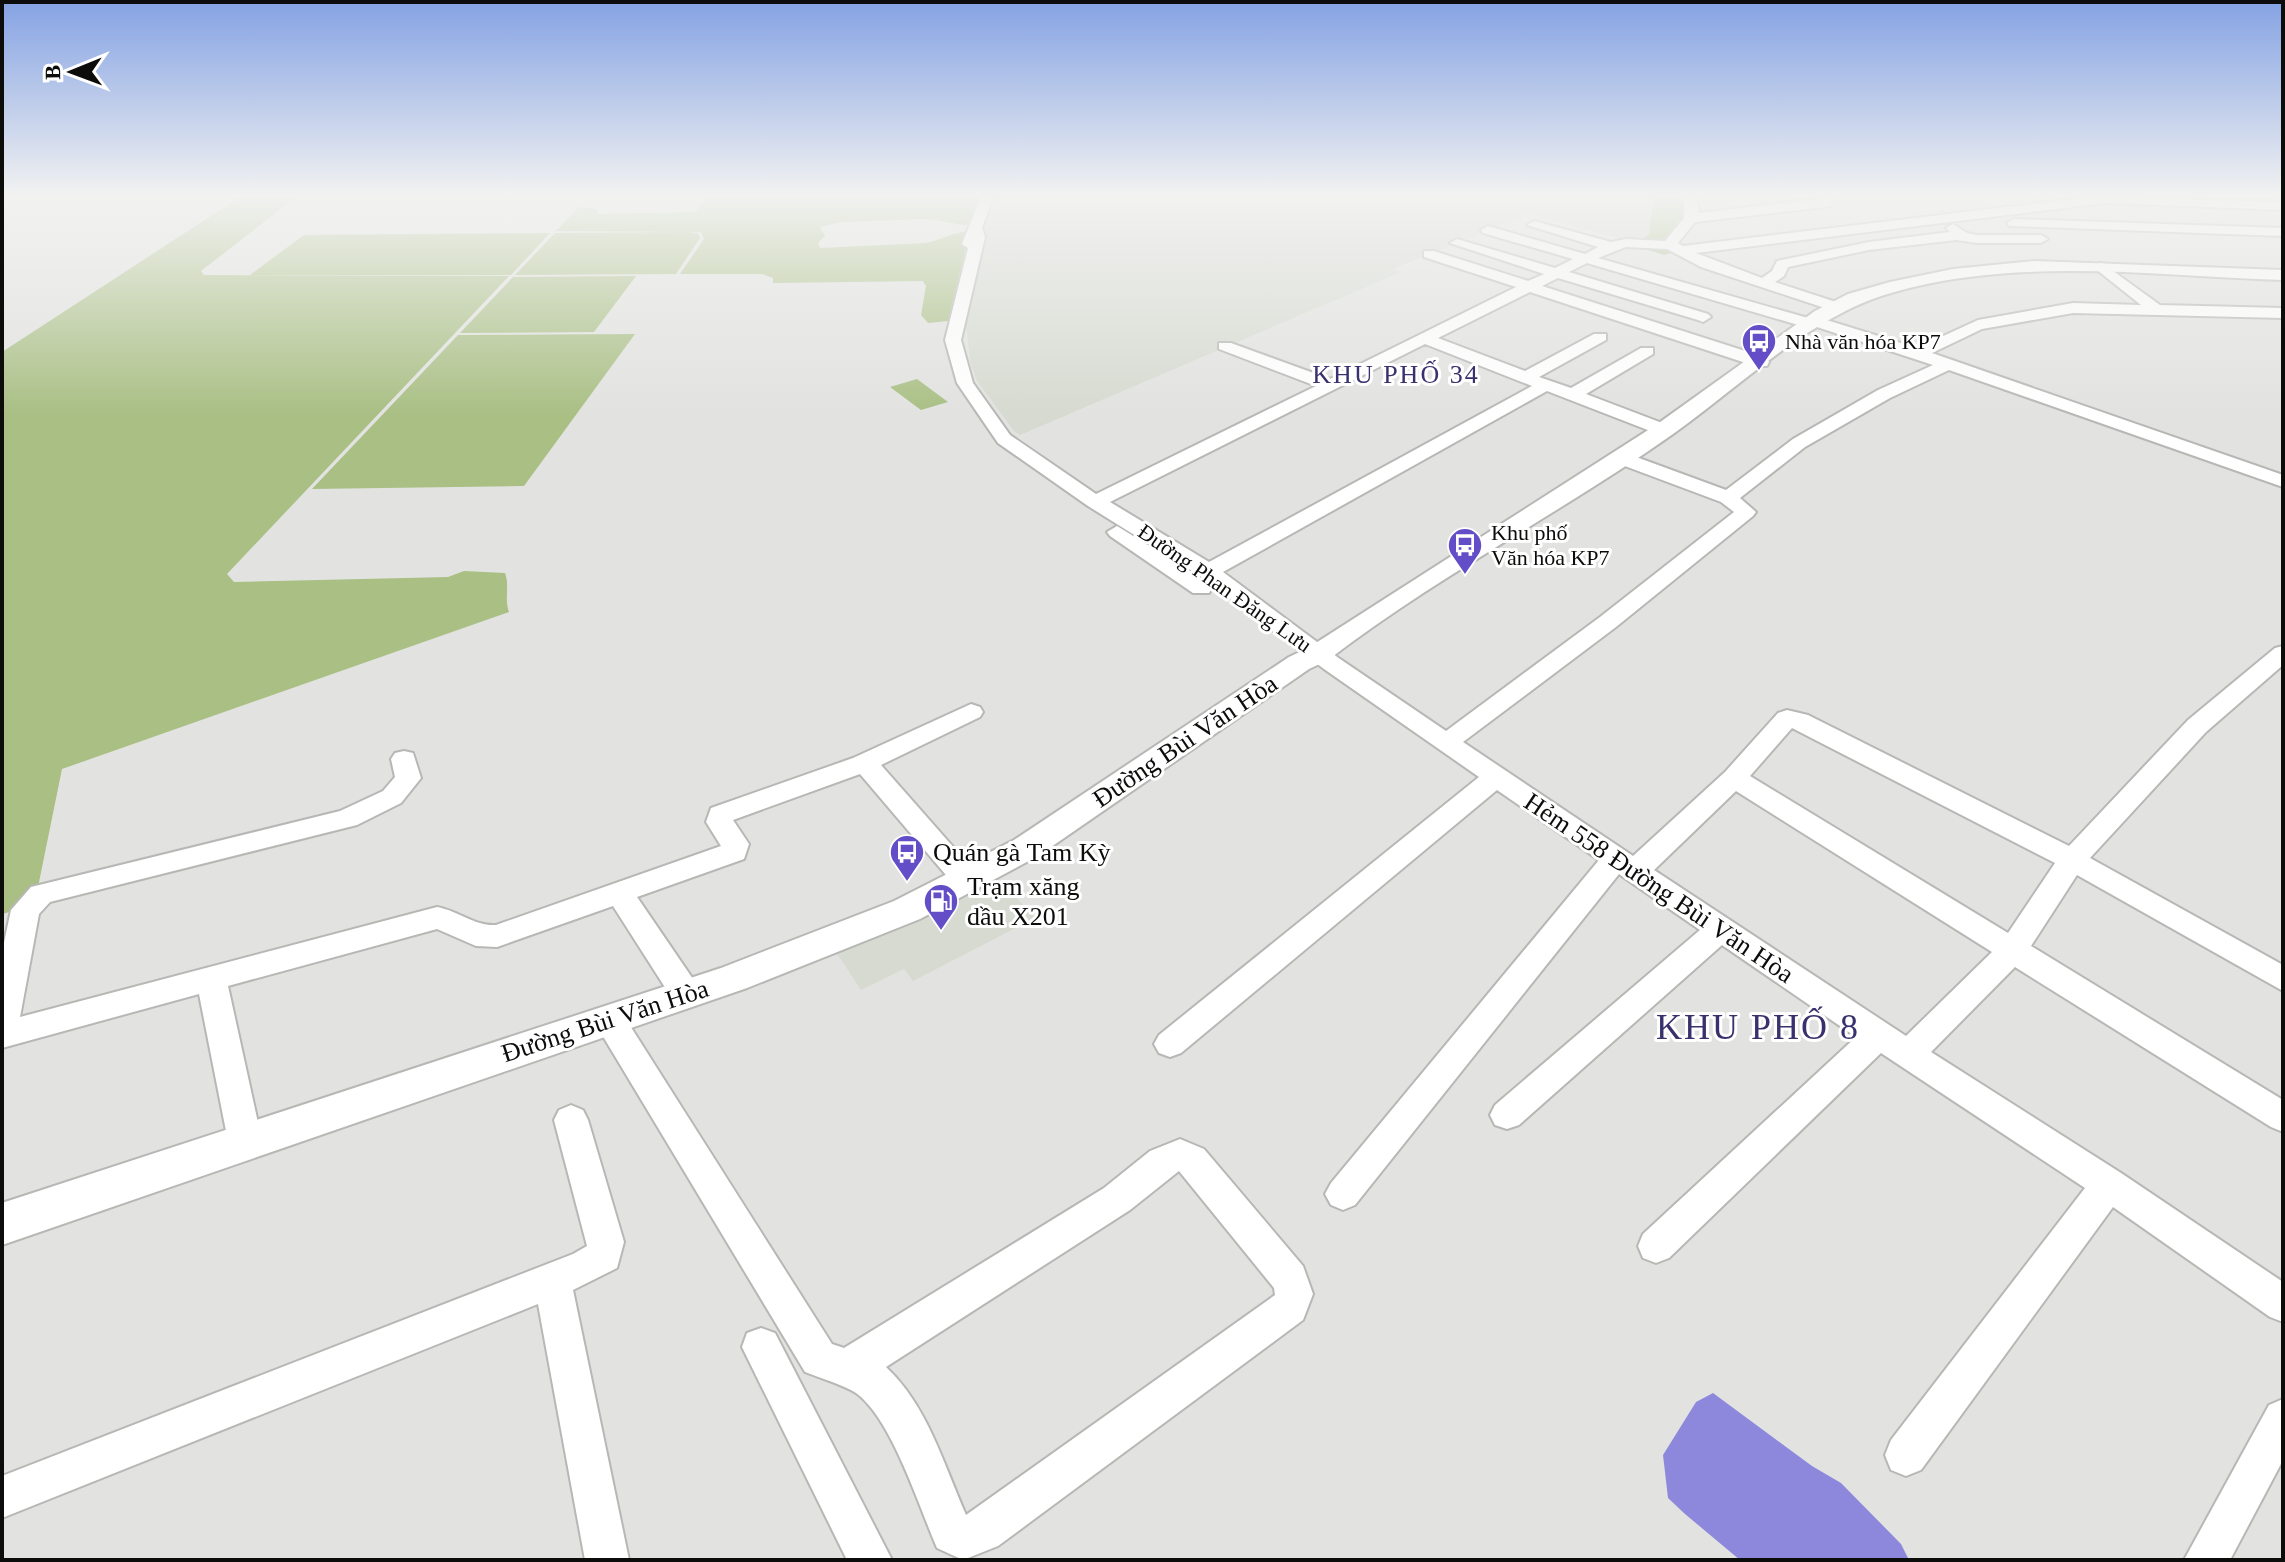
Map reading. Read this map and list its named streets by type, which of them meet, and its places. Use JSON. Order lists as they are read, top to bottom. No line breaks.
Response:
{"streets":{"main road":["Đường Bùi Văn Hòa"],"street":["Đường Phan Đăng Lưu","Hẻm 558 Đường Bùi Văn Hòa"]},"crossings":[["Đường Phan Đăng Lưu","Đường Bùi Văn Hòa"],["Đường Phan Đăng Lưu","Hẻm 558 Đường Bùi Văn Hòa"],["Đường Bùi Văn Hòa","Hẻm 558 Đường Bùi Văn Hòa"]],"districts":["KHU PHỐ 34","KHU PHỐ 8"],"places":{"bus stop":["Nhà văn hóa KP7","Khu phố Văn hóa KP7","Quán gà Tam Kỳ"],"fuel station":["Trạm xăng dầu X201"]},"north":"left"}
